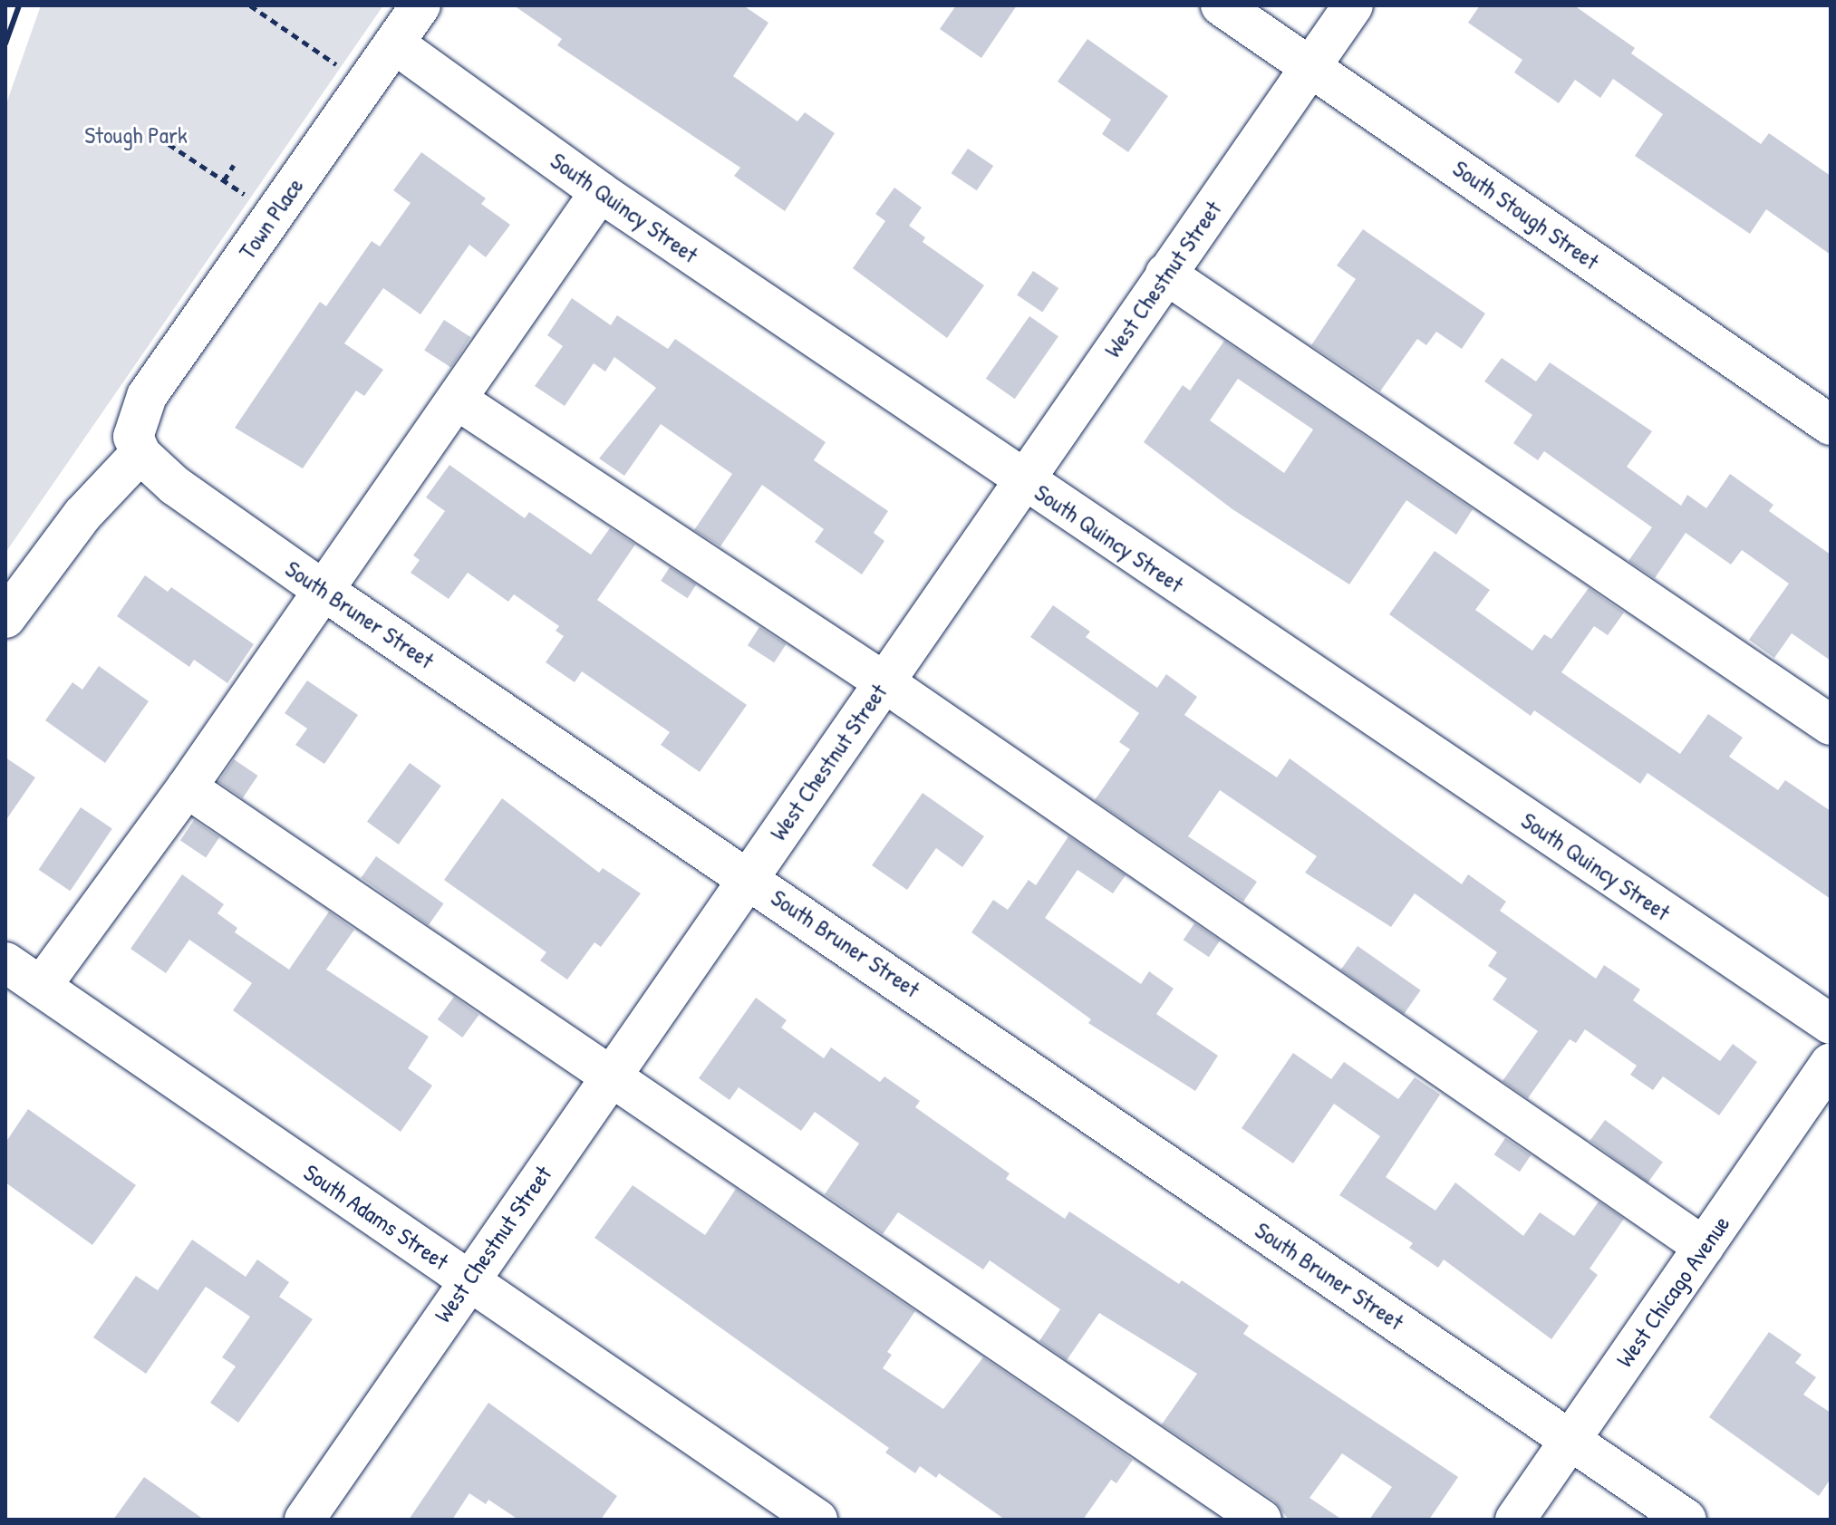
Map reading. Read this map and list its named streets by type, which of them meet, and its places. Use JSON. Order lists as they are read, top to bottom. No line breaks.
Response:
{"streets":{"street":["South Quincy Street","South Stough Street","Town Place","West Chestnut Street","South Bruner Street","South Adams Street","West Chicago Avenue"]},"crossings":[["South Quincy Street","Town Place"],["South Quincy Street","West Chestnut Street"],["South Stough Street","West Chestnut Street"],["Town Place","South Bruner Street"],["West Chestnut Street","South Bruner Street"],["West Chestnut Street","South Adams Street"],["South Bruner Street","West Chicago Avenue"]],"parks":["Stough Park"]}
